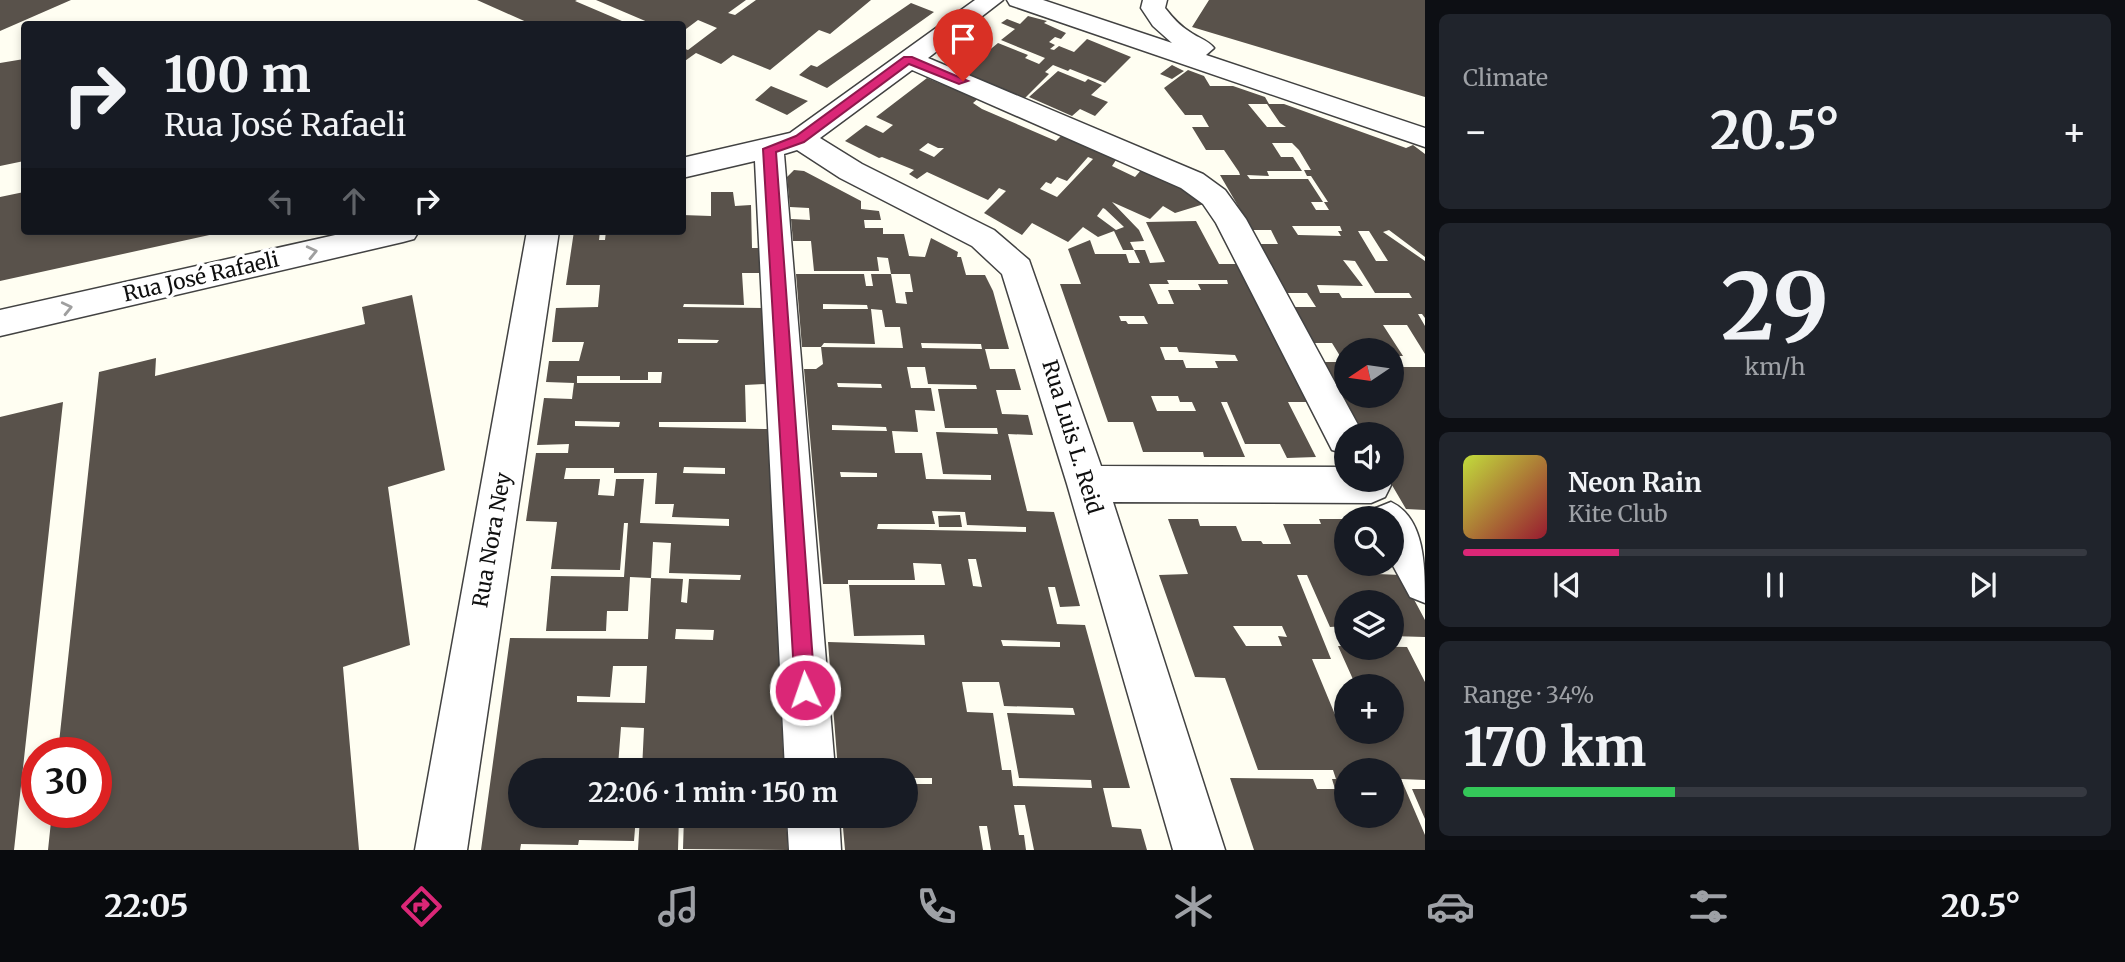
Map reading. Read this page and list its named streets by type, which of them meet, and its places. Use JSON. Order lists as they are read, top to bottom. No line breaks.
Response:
{"streets":{"street":["Rua José Rafaeli","Rua Luis L. Reid","Rua Nora Ney"]},"one_way":["Rua José Rafaeli"],"north":"left","page":{"tile":["Climate",["29","km/h"],["Range · 34%","170 km"]],"turn":["100 m","Rua José Rafaeli"],"heat":["−","20.5°","+"],"map_buttons":["+","−"],"song":["Neon Rain","Kite Club"],"limit":"30","trip":"22:06 · 1 min · 150 m","tabs":["22:05","20.5°"]}}
